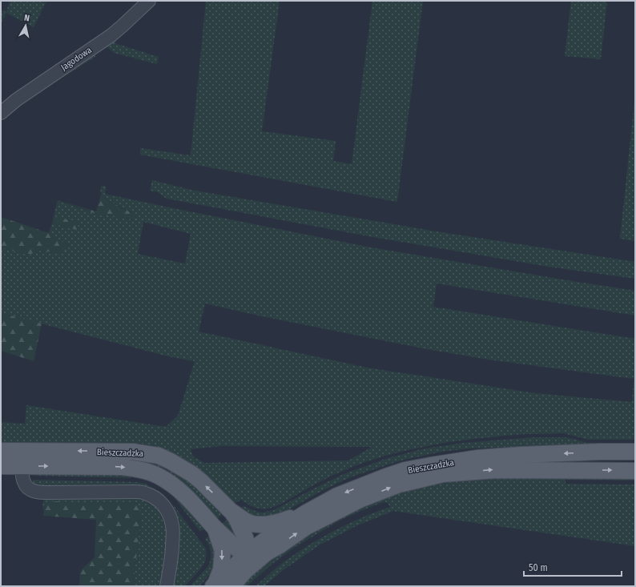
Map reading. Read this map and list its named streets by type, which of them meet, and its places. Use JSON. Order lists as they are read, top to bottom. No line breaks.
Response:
{"streets":{"main road":["Bieszczadzka"],"street":["Jagodowa"]},"scale_bar":"50 m","north":"top"}
